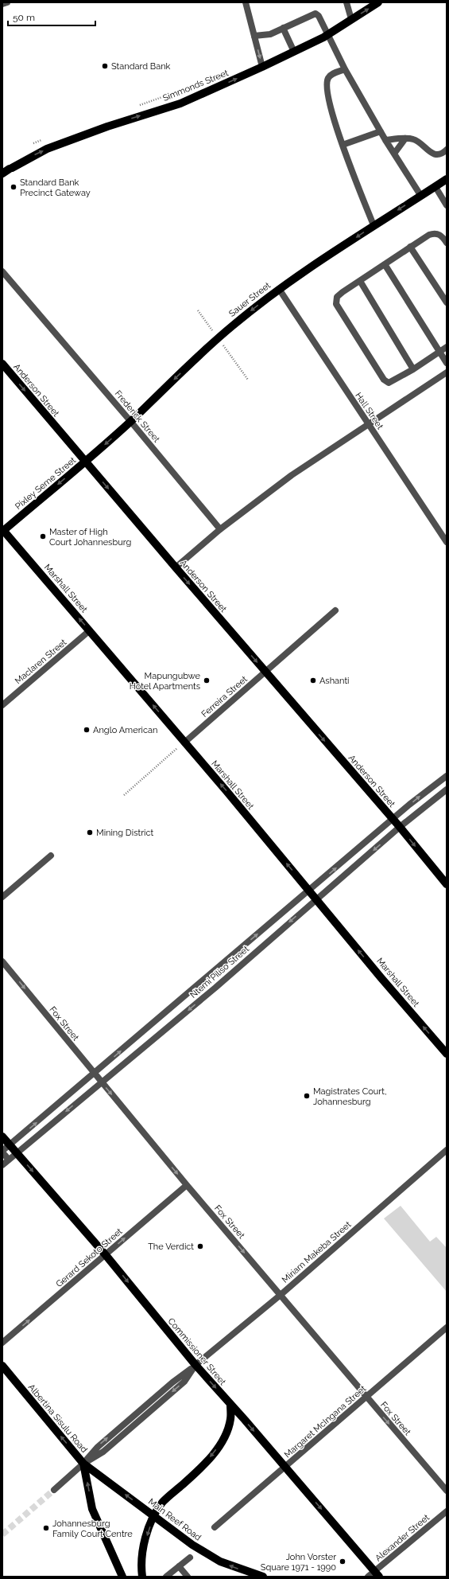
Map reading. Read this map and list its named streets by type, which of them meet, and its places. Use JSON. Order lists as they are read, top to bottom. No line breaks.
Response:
{"streets":{"main road":["Simmonds Street","Sauer Street","Anderson Street","Pixley Seme Street","Marshall Street","Commissioner Street","Albertina Sisulu Road","Main Reef Road"],"street":["Hall Street","Frederick Street","Maclaren Street","Ferreira Street","Ntemi Piliso Street","Fox Street","Miriam Makeba Street","Gerard Sekoto Street","Margaret McIngana Street","Alexander Street"]},"crossings":[["Sauer Street","Anderson Street"],["Sauer Street","Hall Street"],["Sauer Street","Frederick Street"],["Sauer Street","Pixley Seme Street"],["Anderson Street","Pixley Seme Street"],["Anderson Street","Ferreira Street"],["Anderson Street","Ntemi Piliso Street"],["Pixley Seme Street","Marshall Street"],["Marshall Street","Maclaren Street"],["Marshall Street","Ferreira Street"],["Marshall Street","Ntemi Piliso Street"],["Ntemi Piliso Street","Fox Street"],["Ntemi Piliso Street","Commissioner Street"],["Fox Street","Miriam Makeba Street"],["Fox Street","Gerard Sekoto Street"],["Fox Street","Margaret McIngana Street"],["Miriam Makeba Street","Commissioner Street"],["Miriam Makeba Street","Albertina Sisulu Road"],["Miriam Makeba Street","Main Reef Road"],["Gerard Sekoto Street","Commissioner Street"],["Commissioner Street","Margaret McIngana Street"],["Commissioner Street","Alexander Street"],["Albertina Sisulu Road","Main Reef Road"]],"one_way":["Simmonds Street","Sauer Street","Anderson Street","Pixley Seme Street","Marshall Street","Fox Street","Gerard Sekoto Street","Commissioner Street","Albertina Sisulu Road","Main Reef Road"],"places":["Standard Bank","Standard Bank Precinct Gateway","Master of High Court Johannesburg","Mapungubwe Hotel Apartments","Ashanti","Anglo American","Mining District","Magistrates Court, Johannesburg","The Verdict","Johannesburg Family Court Centre","John Vorster Square 1971 - 1990"],"scale_bar":"50 m"}
